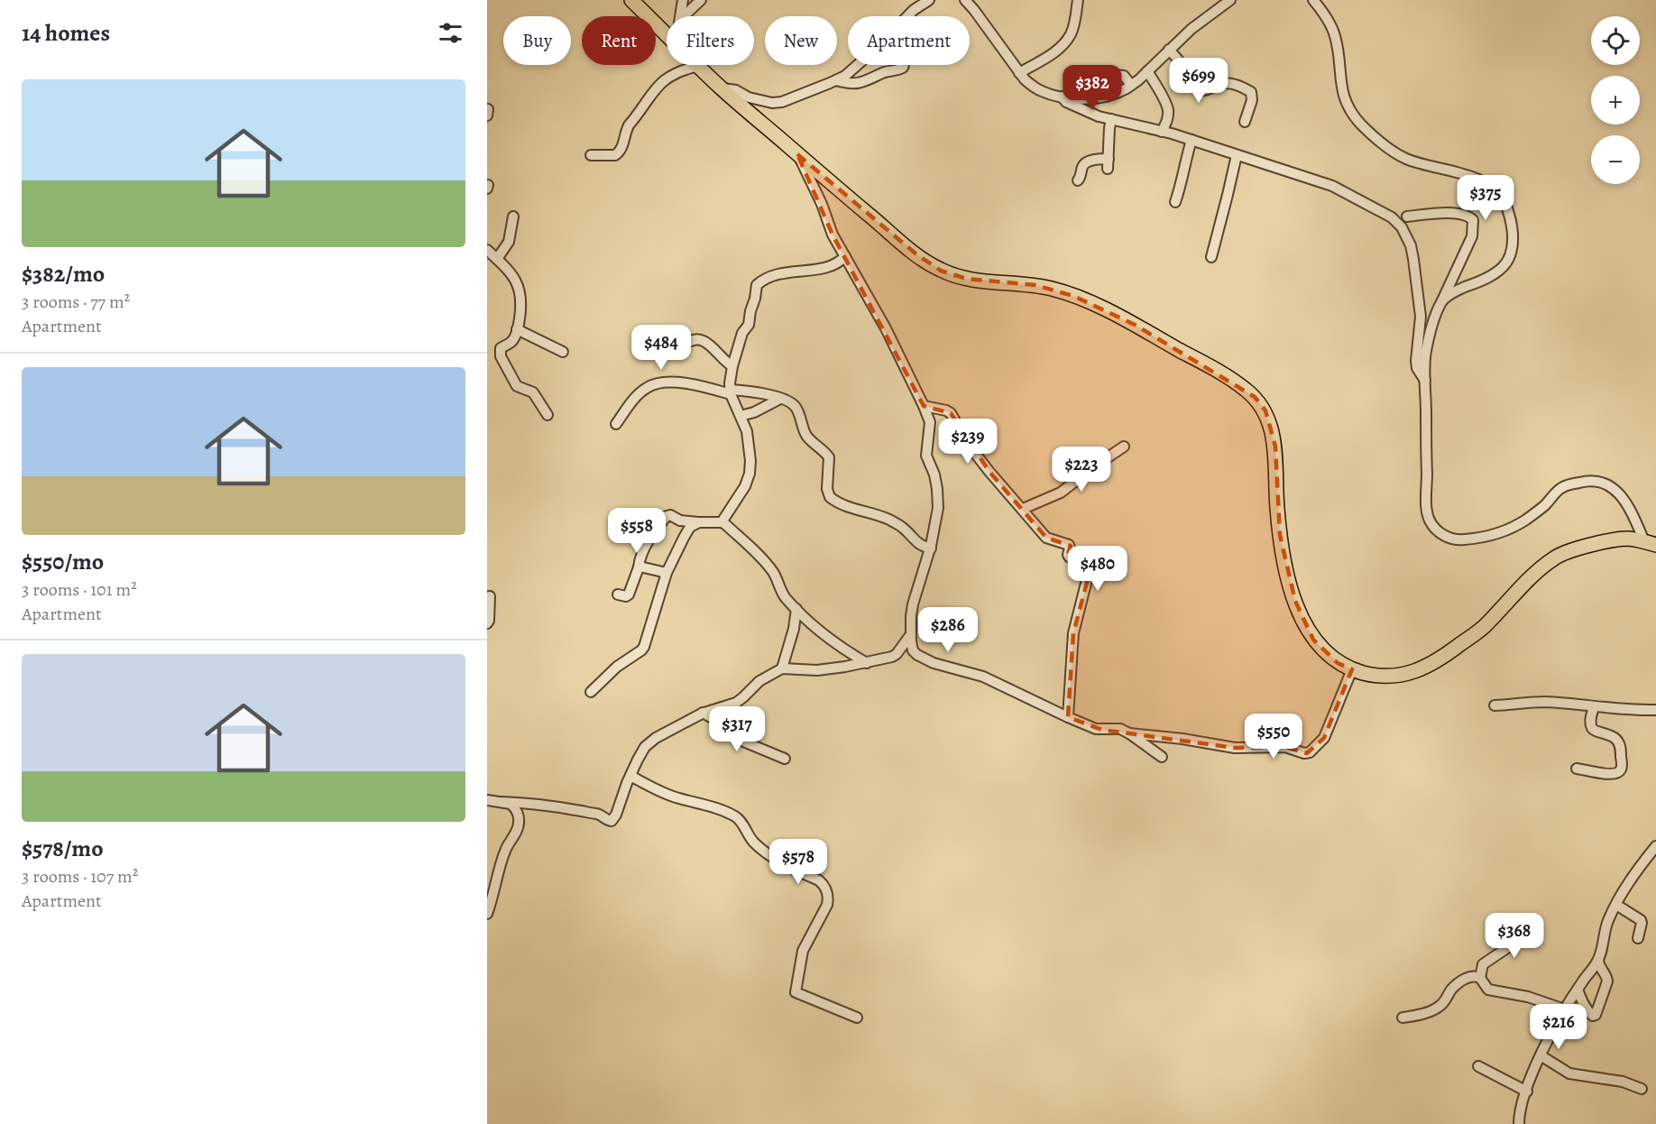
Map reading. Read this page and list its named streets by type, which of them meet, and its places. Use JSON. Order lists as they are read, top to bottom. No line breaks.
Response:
{"page":{"heading":"14 homes","map_buttons":["+","−"],"chip":["Buy","Rent","Filters","New","Apartment"],"price":["$699","$382","$375","$484","$239","$223","$558","$480","$286","$317","$550","$578","$368","$216"],"list":[{"name":"$382/mo","note":"3 rooms · 77 m² · Apartment"},{"name":"$550/mo","note":"3 rooms · 101 m² · Apartment"},{"name":"$578/mo","note":"3 rooms · 107 m² · Apartment"}]}}
